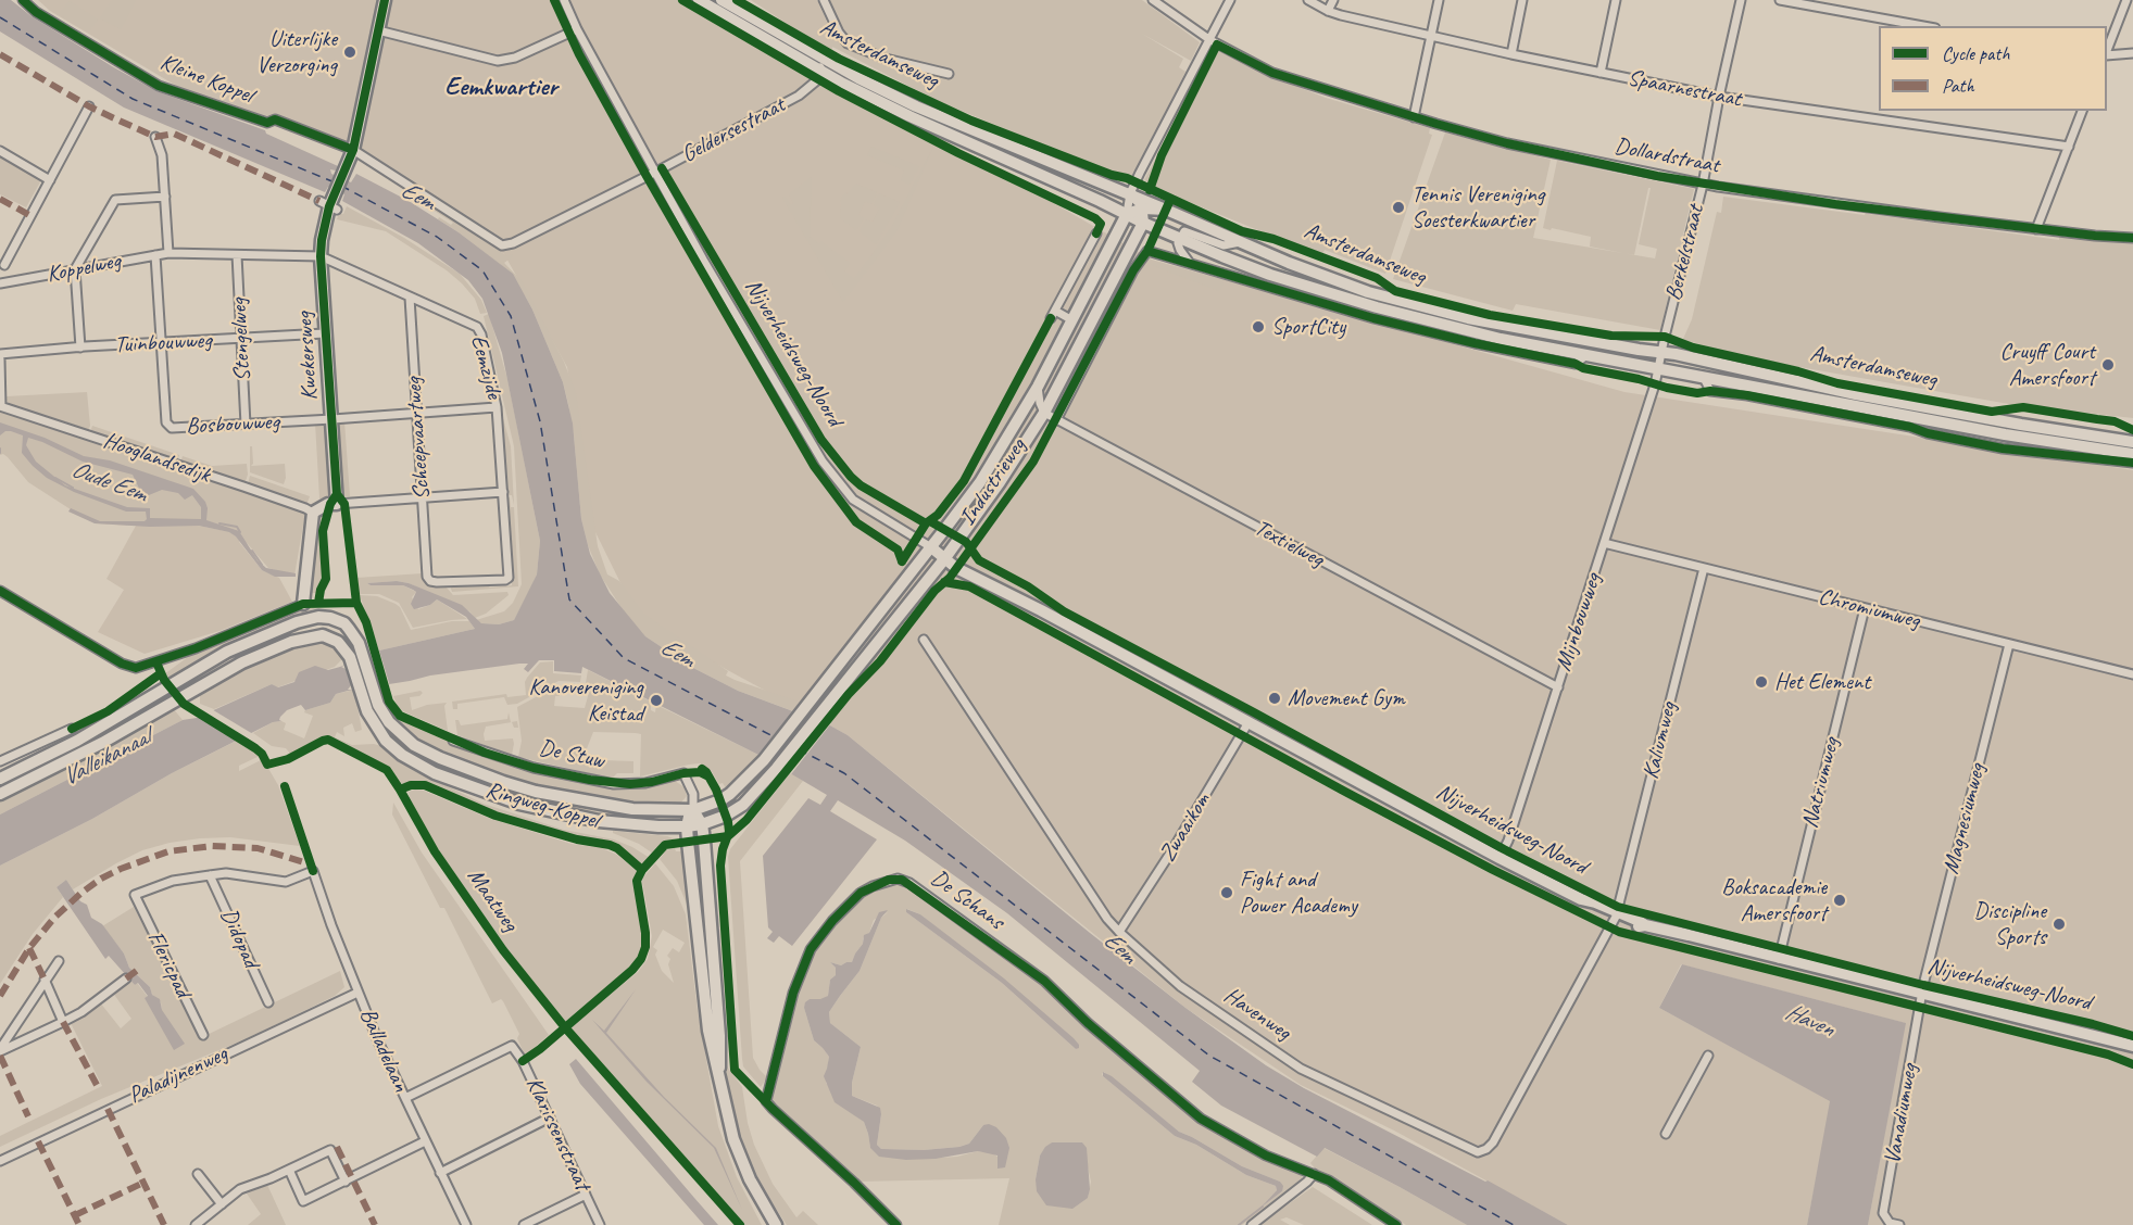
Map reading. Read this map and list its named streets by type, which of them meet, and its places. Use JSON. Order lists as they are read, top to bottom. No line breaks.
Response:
{"streets":{"main road":["Amsterdamseweg","Nijverheidsweg-Noord","Kwekersweg","Industrieweg","Ringweg-Koppel"],"street":["Kleine Koppel","Spaarnestraat","Geldersestraat","Dollardstraat","Berkelstraat","Koppelweg","Stengelweg","Tuinbouwweg","Eemzijde","Bosbouwweg","Scheepvaartweg","Hooglandsedijk","Textielweg","Chromiumweg","Mijnbouwweg","Kaliumweg","De Stuw","Natriumweg","Magnesiumweg","Zwaaikom","De Schans","Didopad","Flericpad","Havenweg","Balladelaan","Paladijnenweg","Vanadiumweg","Klarissenstraat"],"cycle path":["Maatweg"]},"crossings":[["Amsterdamseweg","Geldersestraat"],["Amsterdamseweg","Berkelstraat"],["Amsterdamseweg","Industrieweg"],["Amsterdamseweg","Textielweg"],["Amsterdamseweg","Mijnbouwweg"],["Kleine Koppel","Geldersestraat"],["Kleine Koppel","Kwekersweg"],["Spaarnestraat","Berkelstraat"],["Geldersestraat","Nijverheidsweg-Noord"],["Dollardstraat","Berkelstraat"],["Koppelweg","Stengelweg"],["Koppelweg","Kwekersweg"],["Koppelweg","Eemzijde"],["Stengelweg","Tuinbouwweg"],["Stengelweg","Bosbouwweg"],["Tuinbouwweg","Kwekersweg"],["Tuinbouwweg","Bosbouwweg"],["Nijverheidsweg-Noord","Industrieweg"],["Nijverheidsweg-Noord","Mijnbouwweg"],["Nijverheidsweg-Noord","Kaliumweg"],["Nijverheidsweg-Noord","Natriumweg"],["Nijverheidsweg-Noord","Magnesiumweg"],["Nijverheidsweg-Noord","Zwaaikom"],["Nijverheidsweg-Noord","Havenweg"],["Nijverheidsweg-Noord","Vanadiumweg"],["Kwekersweg","Eemzijde"],["Kwekersweg","Bosbouwweg"],["Eemzijde","Bosbouwweg"],["Eemzijde","Scheepvaartweg"],["Bosbouwweg","Scheepvaartweg"],["Industrieweg","Textielweg"],["Industrieweg","Ringweg-Koppel"],["Textielweg","Mijnbouwweg"],["Chromiumweg","Mijnbouwweg"],["Chromiumweg","Kaliumweg"],["Chromiumweg","Natriumweg"],["Chromiumweg","Magnesiumweg"],["Kaliumweg","Havenweg"],["De Stuw","Ringweg-Koppel"],["Magnesiumweg","Vanadiumweg"],["Zwaaikom","Havenweg"],["Didopad","Flericpad"],["Didopad","Balladelaan"],["Flericpad","Balladelaan"],["Balladelaan","Paladijnenweg"],["Balladelaan","Klarissenstraat"]],"districts":["Eemkwartier"],"water":["Eem","Oude Eem","Valleikanaal","Haven"],"places":["Uiterlijke Verzorging","Tennis Vereniging Soesterkwartier","SportCity","Cruyff Court Amersfoort","Het Element","Movement Gym","Kanovereniging Keistad","Fight and Power Academy","Boksacademie Amersfoort","Discipline Sports"],"legend":["Cycle path","Path"]}
